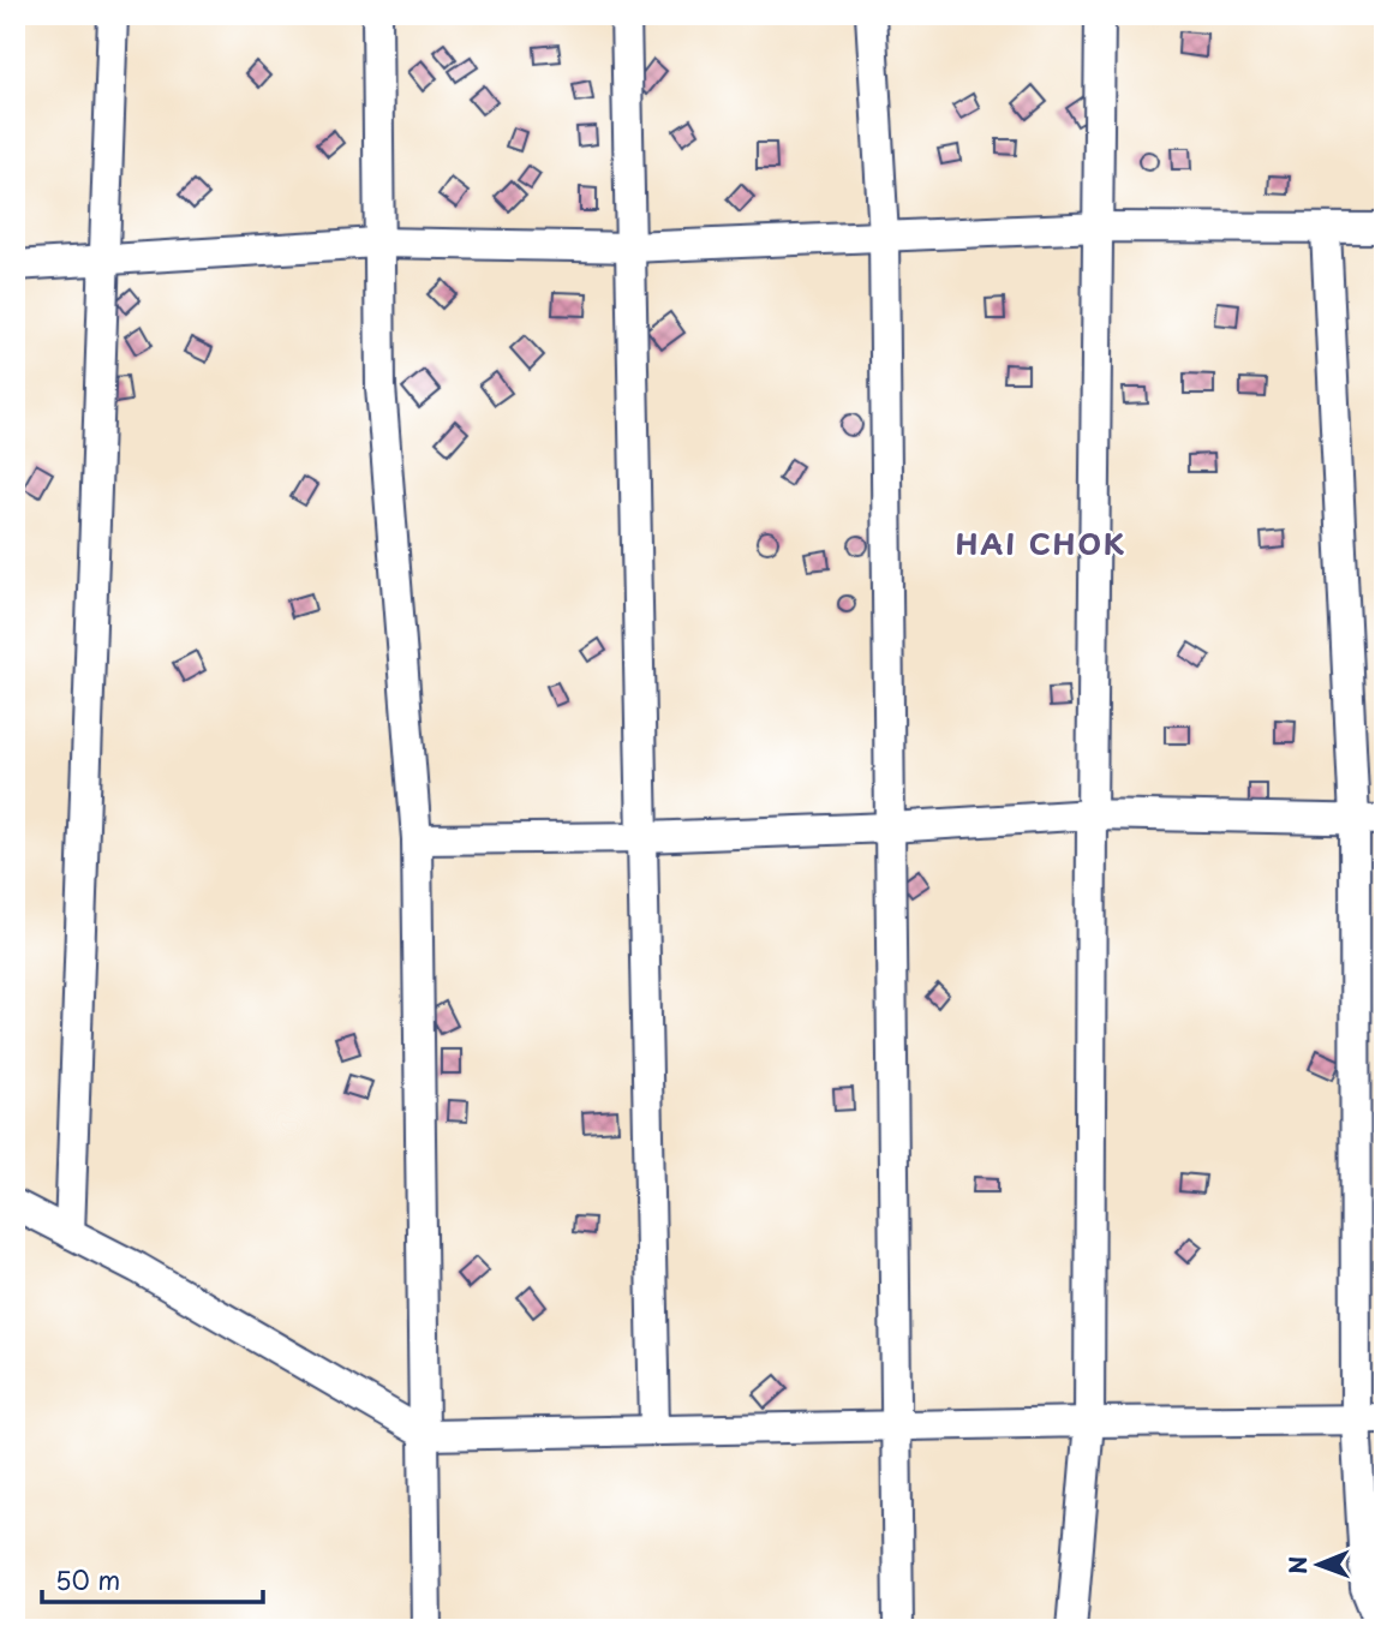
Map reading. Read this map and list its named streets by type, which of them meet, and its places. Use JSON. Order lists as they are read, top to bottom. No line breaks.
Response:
{"districts":["HAI CHOK"],"scale_bar":"50 m","north":"left"}
